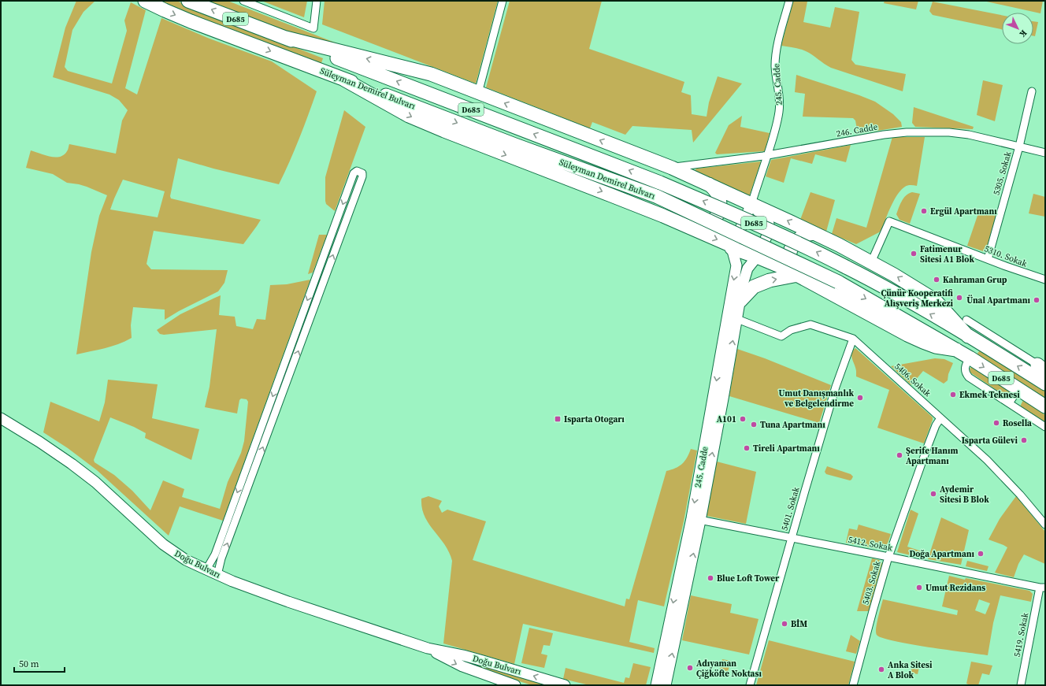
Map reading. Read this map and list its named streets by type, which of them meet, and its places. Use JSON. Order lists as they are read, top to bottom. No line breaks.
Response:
{"streets":{"highway":["D685","Süleyman Demirel Bulvarı"],"street":["245. Cadde","246. Cadde","5305. Sokak","5310. Sokak","5406. Sokak","5401. Sokak","5412. Sokak","Doğu Bulvarı","5403. Sokak","5419. Sokak"]},"crossings":[["245. Cadde","246. Cadde"],["245. Cadde","5406. Sokak"],["245. Cadde","5412. Sokak"],["246. Cadde","5305. Sokak"],["5305. Sokak","5310. Sokak"],["5406. Sokak","5401. Sokak"],["5406. Sokak","5403. Sokak"],["5401. Sokak","5412. Sokak"],["5412. Sokak","5403. Sokak"],["5412. Sokak","5419. Sokak"]],"places":{"other":["Ergül Apartmanı","Fatimenur Sitesi A1 Blok","Kahraman Grup","Çünür Kooperatifi Alışveriş Merkezi","Ünal Apartmanı","Ekmek Teknesi","Umut Danışmanlık ve Belgelendirme","A101","Rosella","Tuna Apartmanı","Isparta Gülevi","Tireli Apartmanı","Şerife Hanım Apartmanı","Aydemir Sitesi B Blok","Doğa Apartmanı","Blue Loft Tower","Umut Rezidans","BİM","Adıyaman Çiğköfte Noktası","Anka Sitesi A Blok"],"transit":["Isparta Otogarı"]},"scale_bar":"50 m","north":"bottom right"}
